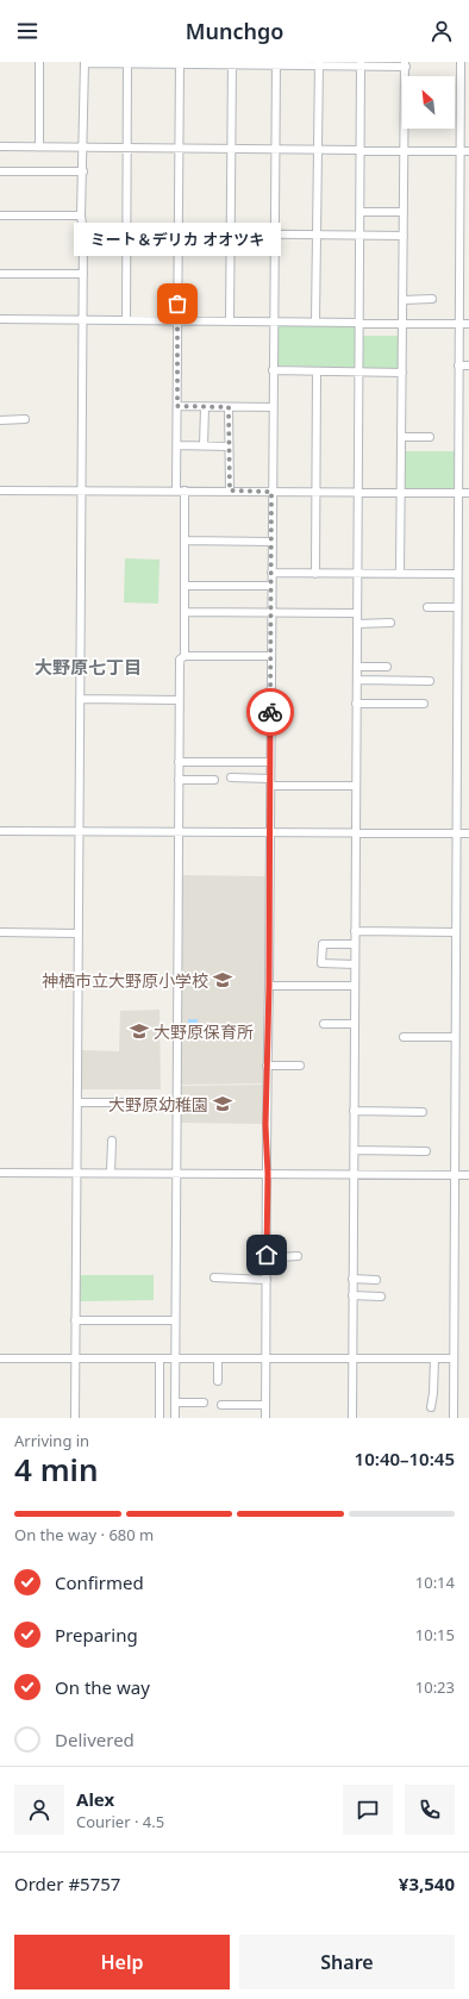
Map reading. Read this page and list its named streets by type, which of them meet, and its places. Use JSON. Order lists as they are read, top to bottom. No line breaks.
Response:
{"districts":["大野原七丁目"],"places":{"other":["ミート＆デリカ オオツキ"],"school or university":["神栖市立大野原小学校","大野原保育所","大野原幼稚園"]},"north":"top left","page":{"header":"Munchgo","bubble":"ミート＆デリカ オオツキ","heading":["4 min","Arriving in","10:40–10:45"],"panel":["Alex","Courier · 4.5","Order #5757","¥3,540"],"bar":"On the way · 680 m","list":[["Confirmed","10:14"],["Preparing","10:15"],["On the way","10:23"],"Delivered"],"buttons":["Help","Share"]}}
